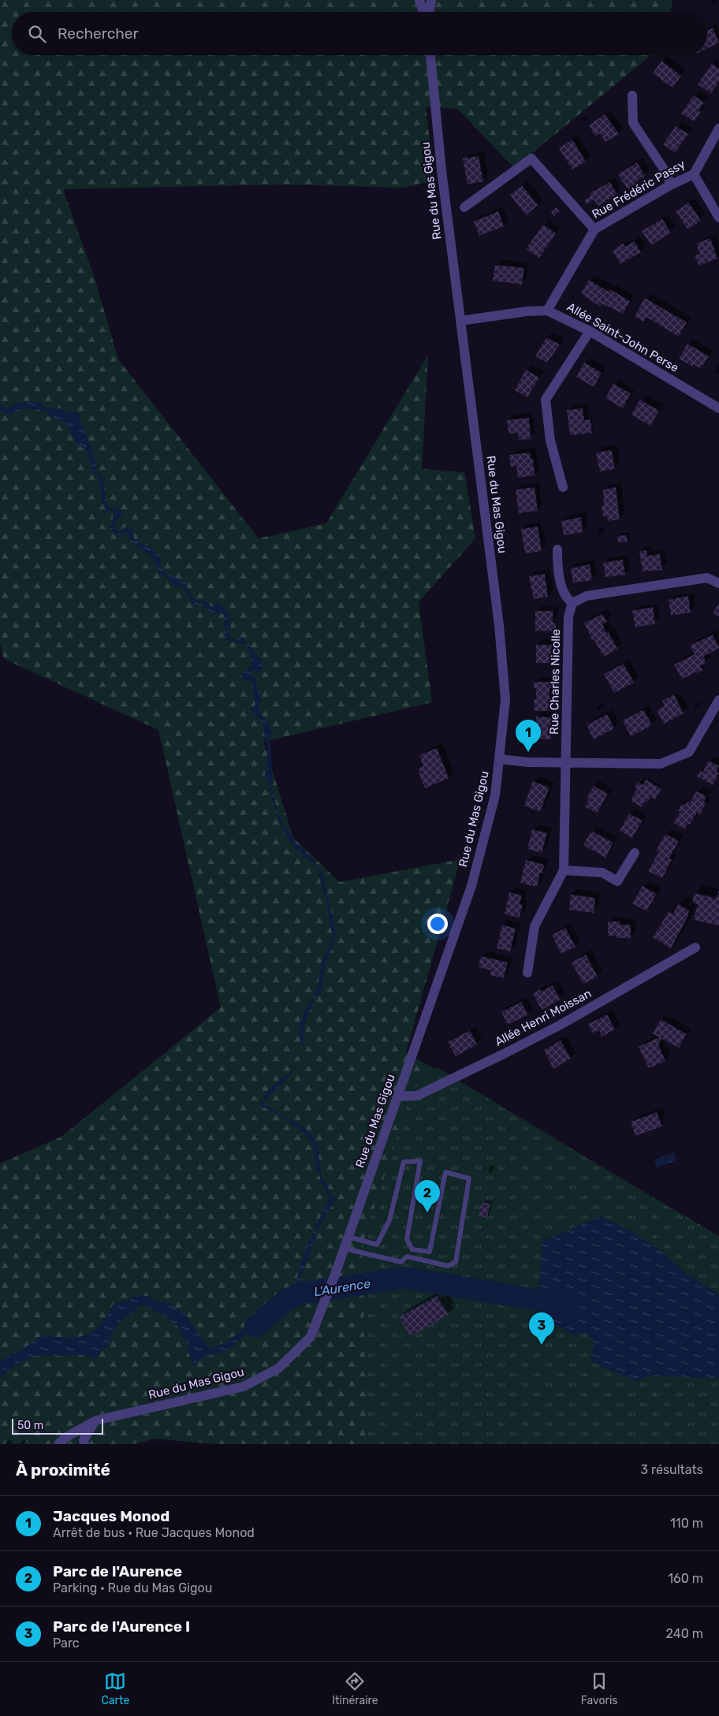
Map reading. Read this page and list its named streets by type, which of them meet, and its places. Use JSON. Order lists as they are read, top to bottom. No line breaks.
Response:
{"streets":{"street":["Rue Frédéric Passy","Rue du Mas Gigou","Allée Saint-John Perse","Rue Charles Nicolle","Allée Henri Moissan"]},"crossings":[["Rue Frédéric Passy","Allée Saint-John Perse"],["Rue du Mas Gigou","Allée Saint-John Perse"],["Rue du Mas Gigou","Allée Henri Moissan"]],"water":["L'Aurence"],"scale_bar":"50 m","page":{"search":"Rechercher","pins":["1","2","3"],"scale":"50 m","heading":["À proximité","3 résultats"],"list":[{"mark":"1","name":"Jacques Monod","note":"Arrêt de bus · Rue Jacques Monod","value":"110 m"},{"mark":"2","name":"Parc de l'Aurence","note":"Parking · Rue du Mas Gigou","value":"160 m"},{"mark":"3","name":"Parc de l'Aurence I","note":"Parc","value":"240 m"}],"nav":["Carte","Itinéraire","Favoris"]}}
